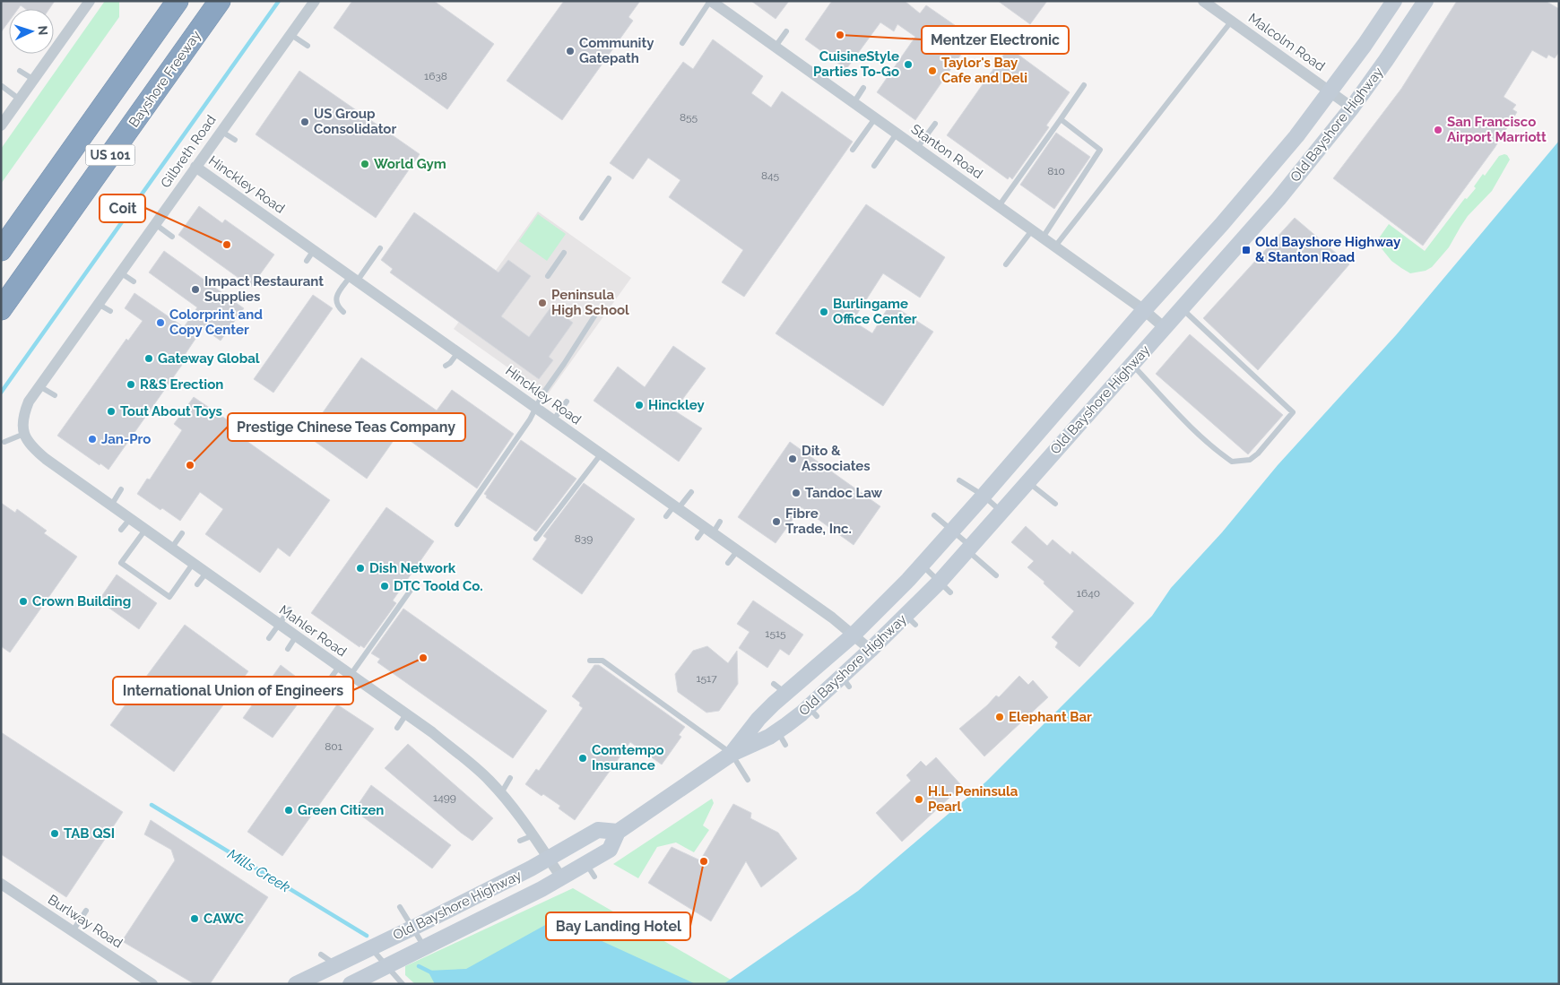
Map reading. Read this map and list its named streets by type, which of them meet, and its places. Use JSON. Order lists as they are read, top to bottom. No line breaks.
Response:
{"streets":{"highway":["Bayshore Freeway","US 101"],"main road":["Old Bayshore Highway"],"street":["Malcolm Road","Gilbreth Road","Stanton Road","Hinckley Road","Mahler Road","Burlway Road"]},"crossings":[["Malcolm Road","Old Bayshore Highway"],["Old Bayshore Highway","Stanton Road"],["Old Bayshore Highway","Hinckley Road"],["Old Bayshore Highway","Mahler Road"],["Gilbreth Road","Hinckley Road"],["Gilbreth Road","Mahler Road"]],"water":["Mills Creek"],"places":{"other":["Mentzer Electronic","Community Gatepath","CuisineStyle Parties To-Go","Taylor's Bay Cafe and Deli","US Group Consolidator","San Francisco Airport Marriott","World Gym","Coit","Impact Restaurant Supplies","Peninsula High School","Burlingame Office Center","Colorprint and Copy Center","Gateway Global","R&S Erection","Hinckley","Tout About Toys","Jan-Pro","Dito & Associates","Prestige Chinese Teas Company","Tandoc Law","Fibre Trade, Inc.","Dish Network","DTC Toold Co.","Crown Building","International Union of Engineers","Elephant Bar","Comtempo Insurance","H.L. Peninsula Pearl","Green Citizen","TAB QSI","Bay Landing Hotel","CAWC"],"transit":["Old Bayshore Highway & Stanton Road"]},"house_numbers":["1638","855","810","845","839","1640","1515","1517","801","1499"],"north":"right"}
